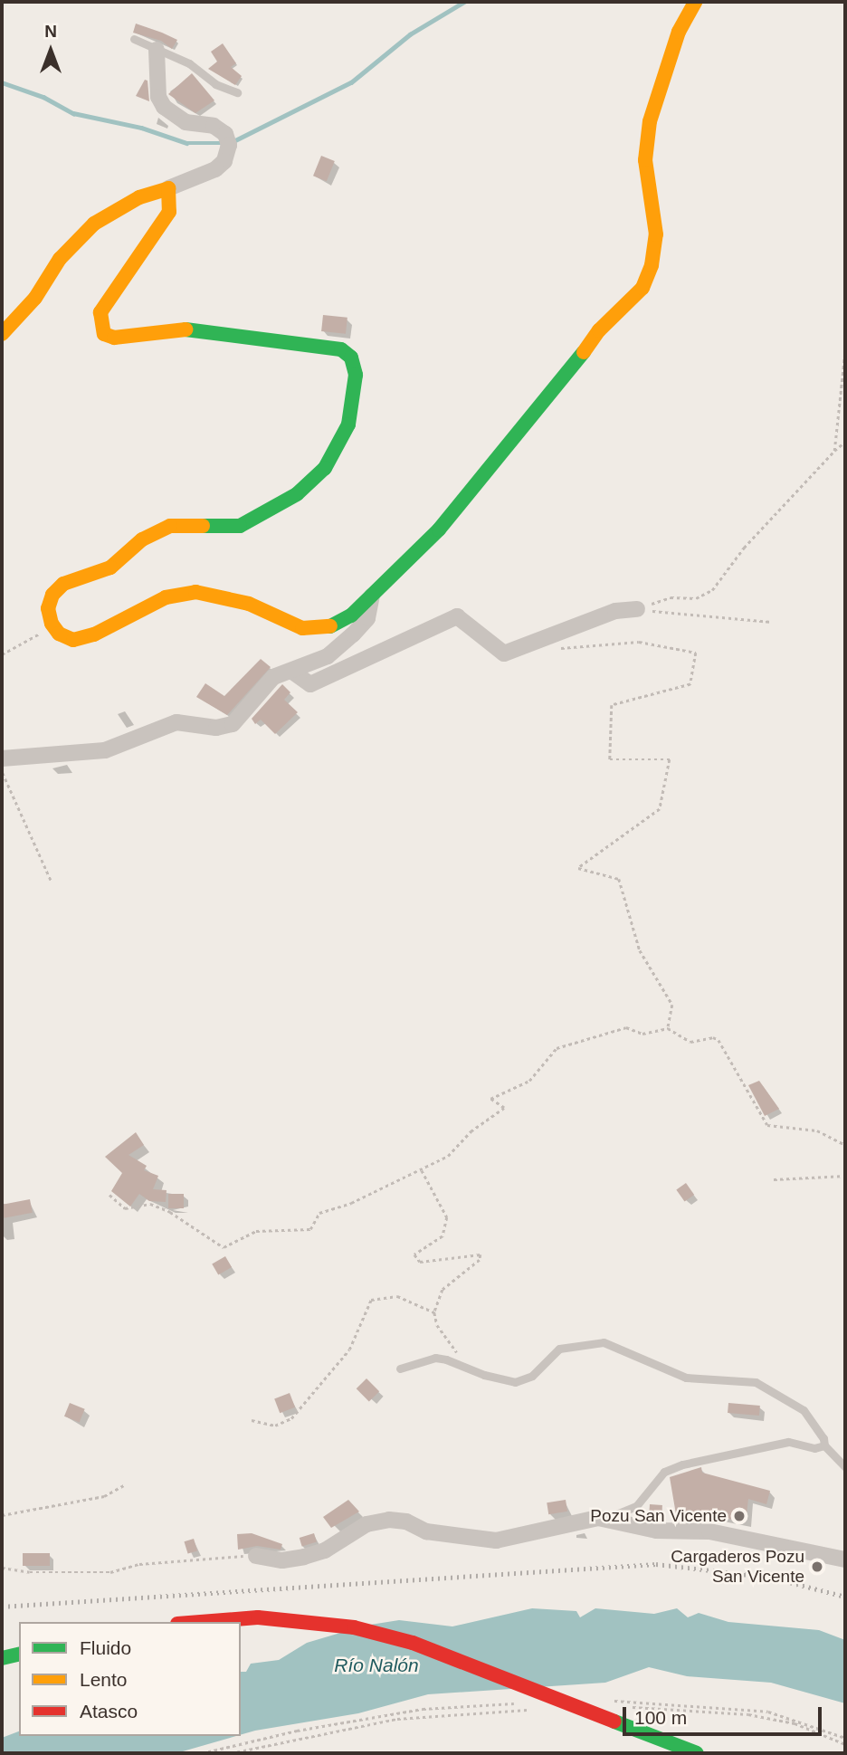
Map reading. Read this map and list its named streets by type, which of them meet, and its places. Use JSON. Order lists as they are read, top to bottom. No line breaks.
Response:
{"water":["Río Nalón"],"places":["Pozu San Vicente","Cargaderos Pozu San Vicente"],"legend":["Fluido","Lento","Atasco"],"scale_bar":"100 m","north":"top"}
